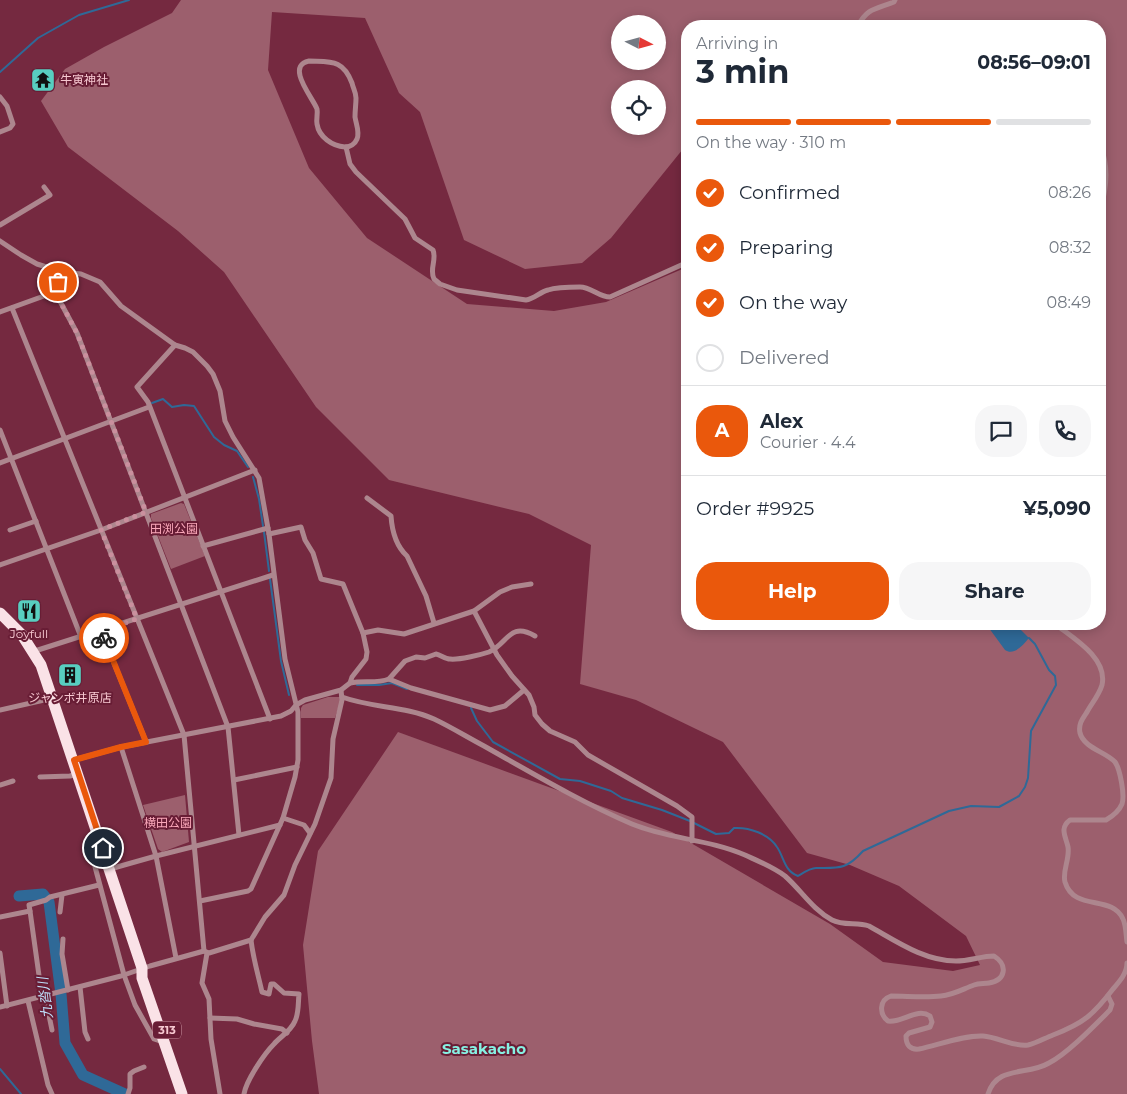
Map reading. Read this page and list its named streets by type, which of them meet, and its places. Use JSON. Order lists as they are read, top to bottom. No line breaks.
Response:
{"streets":{"highway":["313"]},"districts":["Sasakacho"],"water":["九沓川"],"parks":["田渕公園","横田公園"],"places":{"temple":["牛寅神社"],"restaurant":["Joyfull"],"building":["ジャンボ井原店"]},"north":"right","page":{"heading":["3 min","Arriving in","08:56–09:01"],"panel":["Alex","Courier · 4.4","Order #9925","¥5,090"],"bar":"On the way · 310 m","list":[["Confirmed","08:26"],["Preparing","08:32"],["On the way","08:49"],"Delivered"],"round":"A","buttons":["Help","Share"]}}
